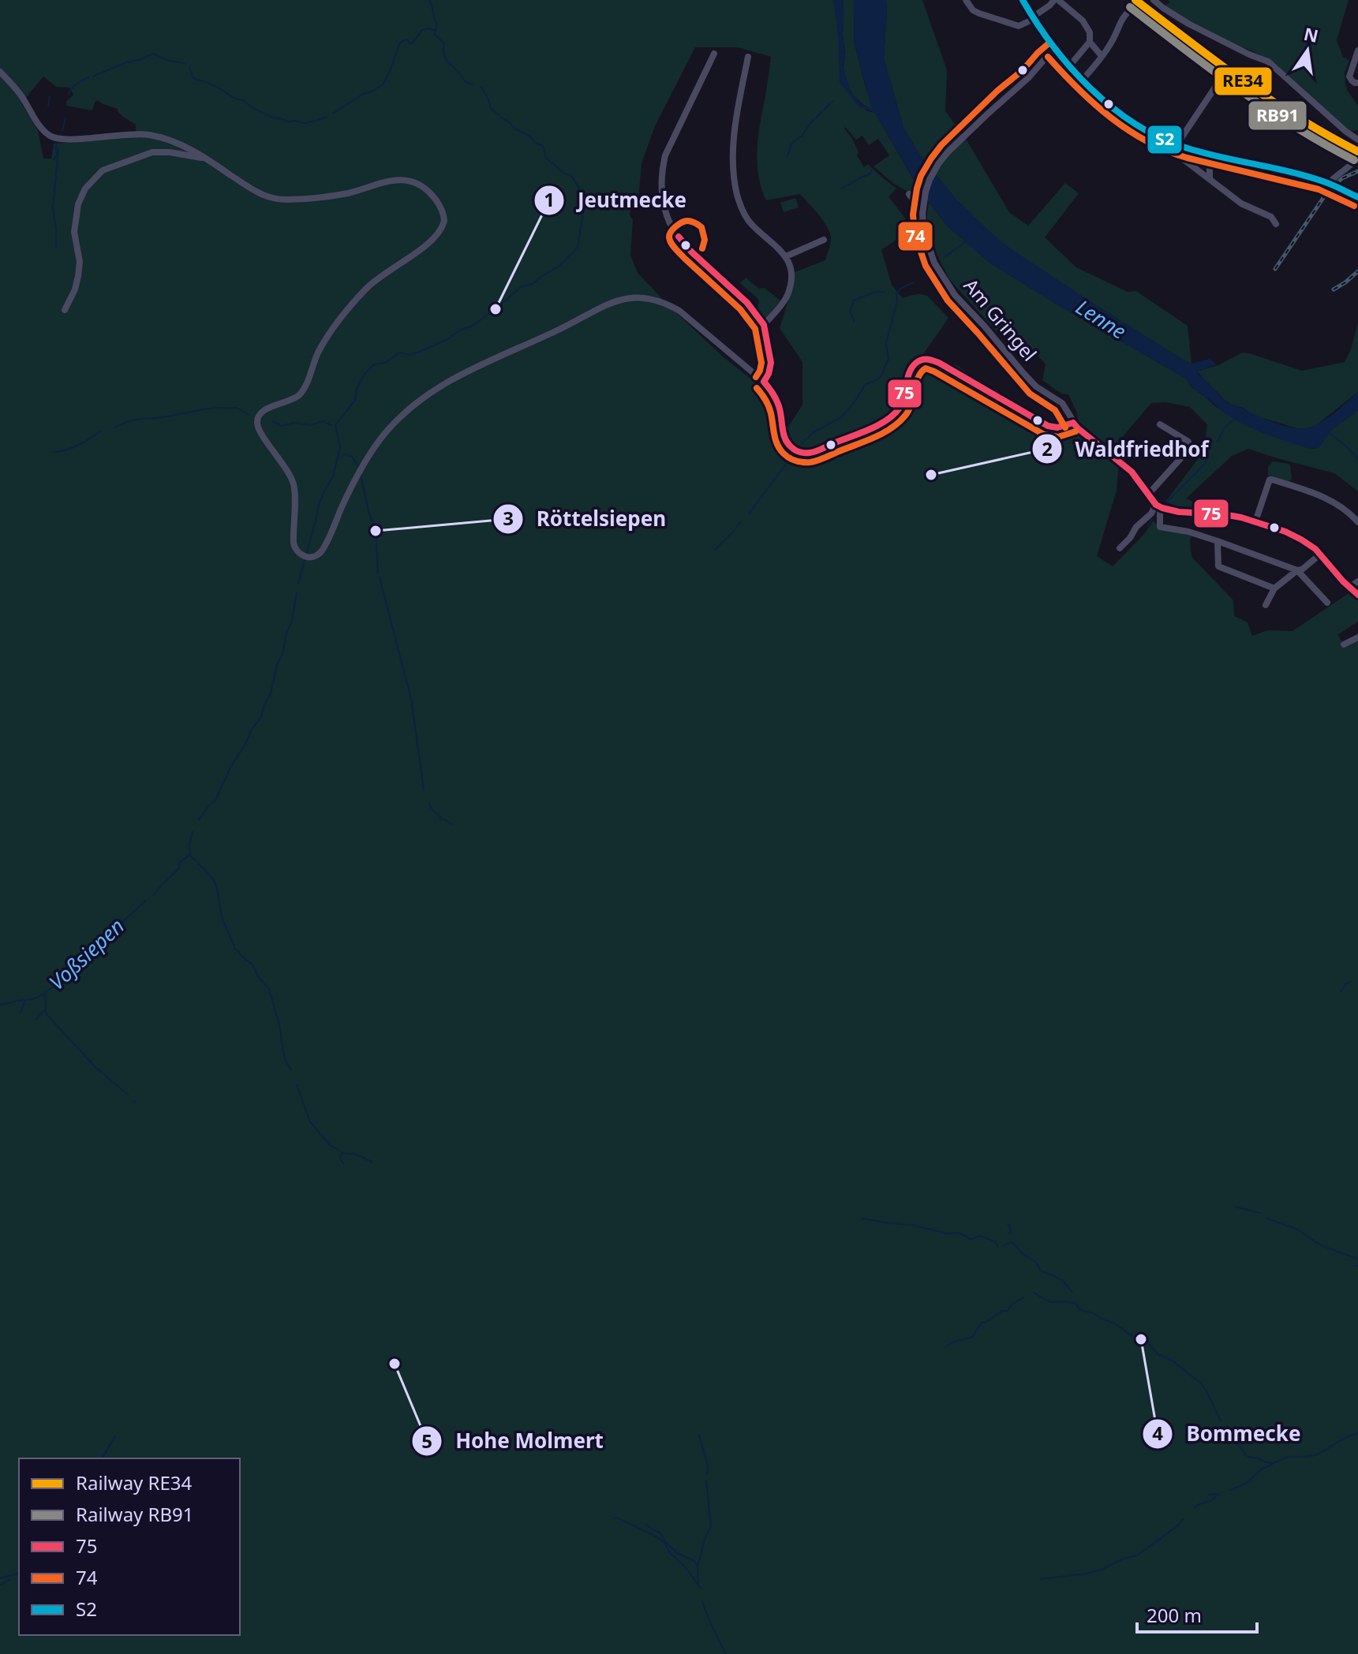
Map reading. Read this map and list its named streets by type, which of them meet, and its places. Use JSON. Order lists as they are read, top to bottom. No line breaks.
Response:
{"streets":{"street":["Am Gringel"]},"water":["Lenne","Voßsiepen"],"places":["Jeutmecke","Waldfriedhof","Röttelsiepen","Bommecke","Hohe Molmert"],"lines":["rail line RE34","transit line S2","rail line RB91","transit line 74","transit line 75"],"legend":["Railway RE34","Railway RB91","75","74","S2"],"scale_bar":"200 m","north":"top"}
